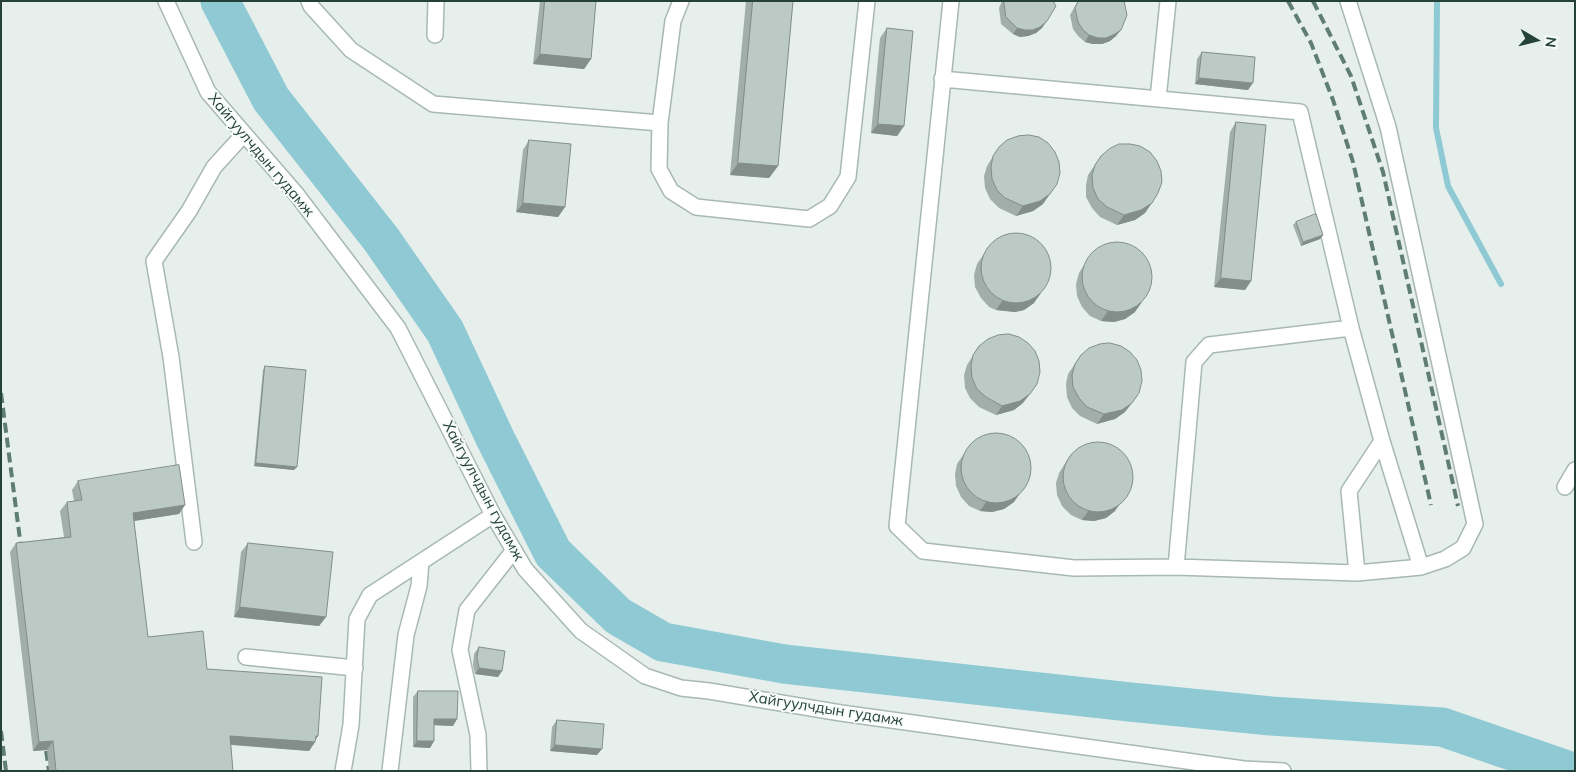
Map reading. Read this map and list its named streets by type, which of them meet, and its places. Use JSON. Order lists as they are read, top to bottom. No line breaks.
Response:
{"streets":{"street":["Хайгуулчдын гудамж"]},"north":"right"}
